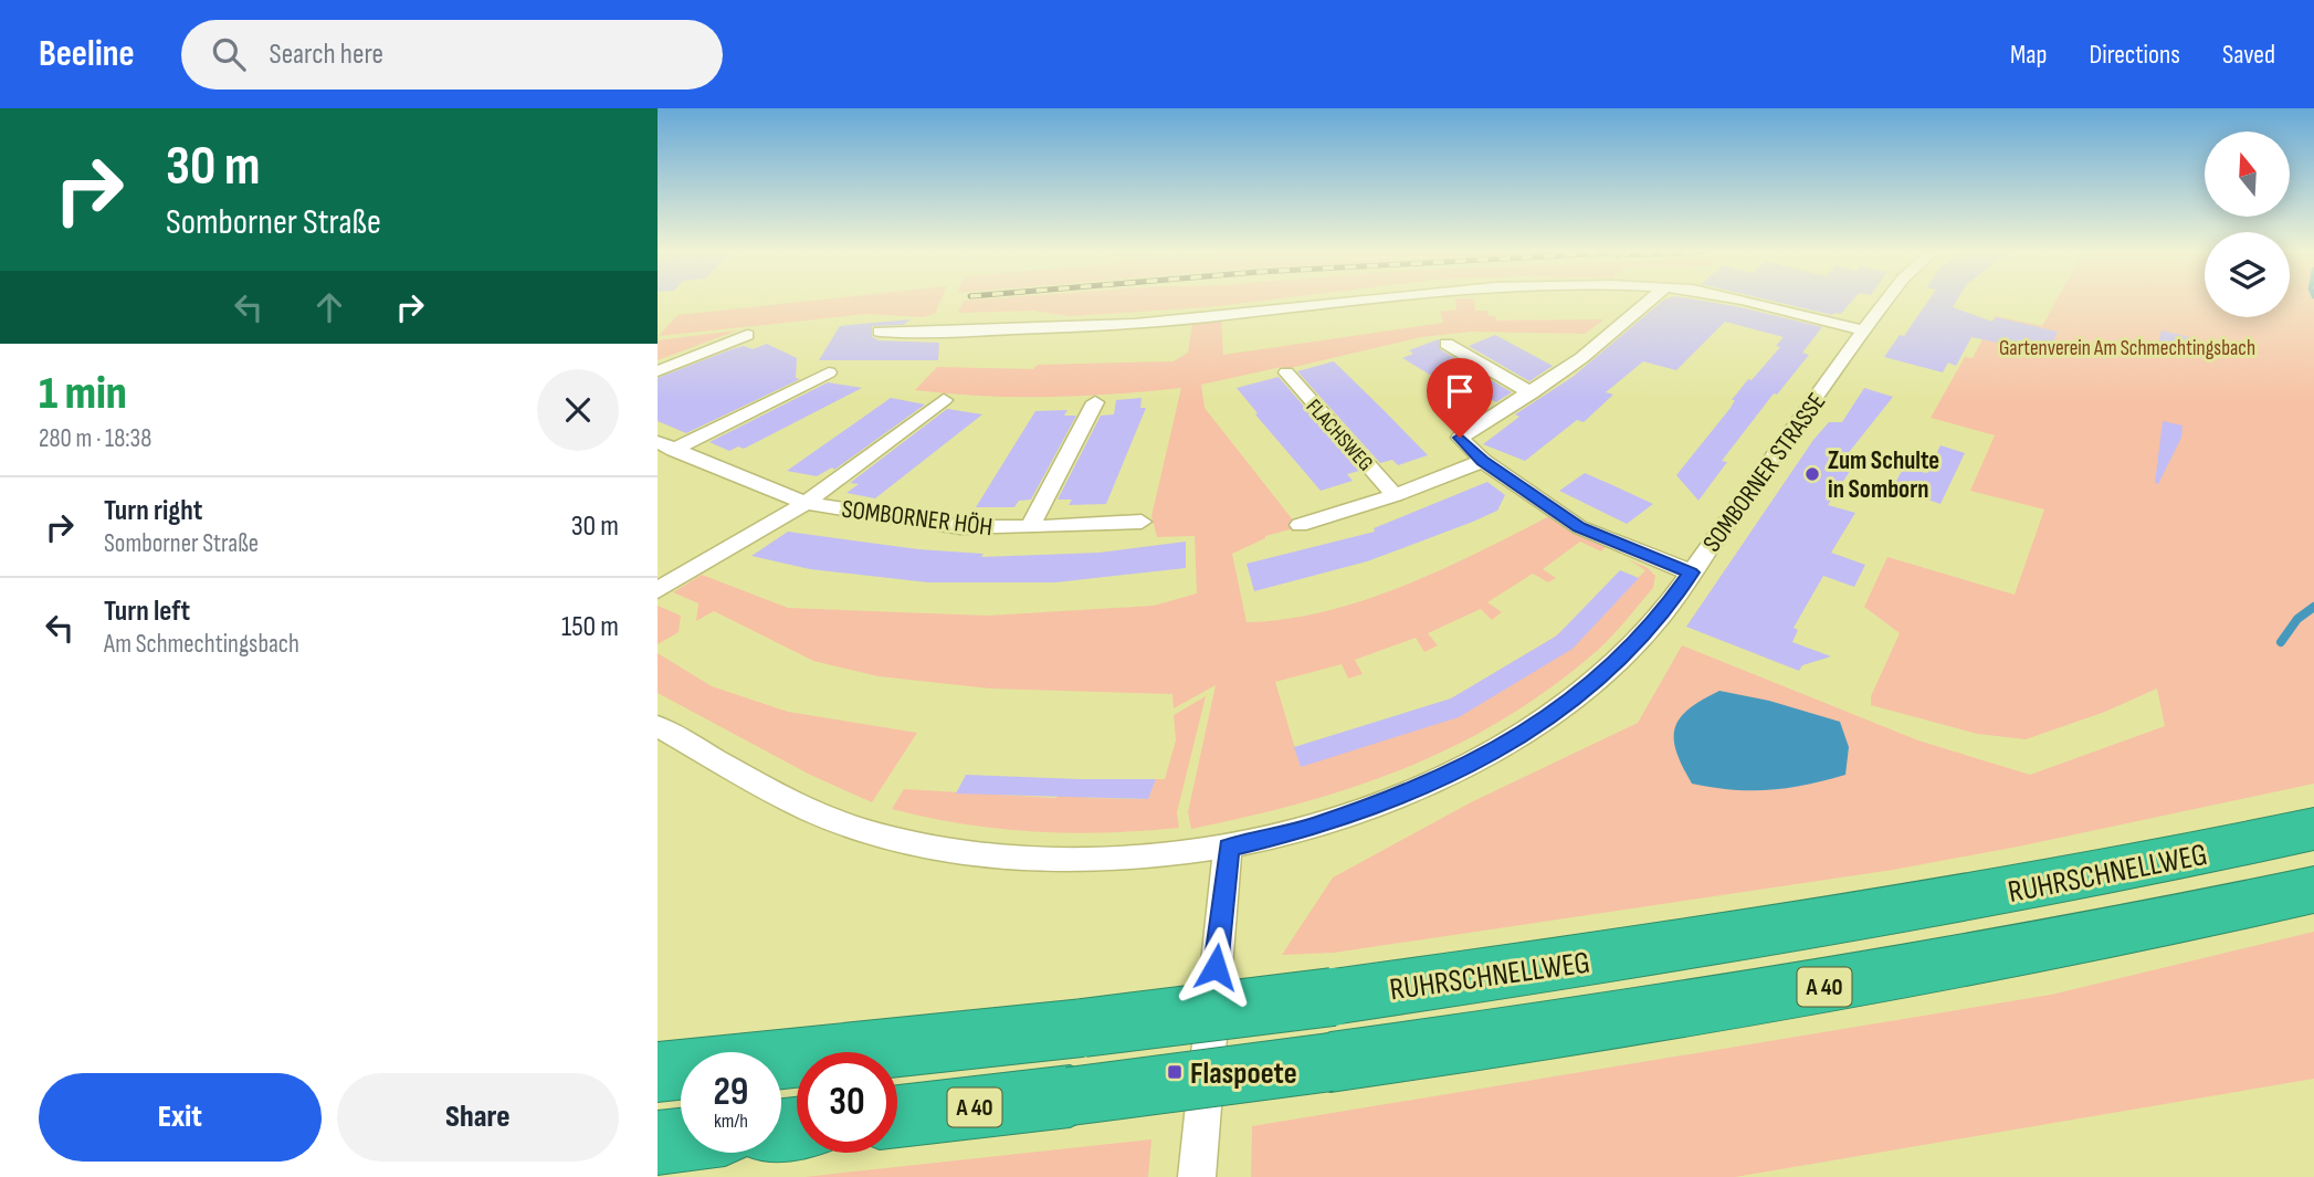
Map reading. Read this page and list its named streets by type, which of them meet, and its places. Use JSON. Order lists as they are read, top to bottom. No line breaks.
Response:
{"streets":{"highway":["RUHRSCHNELLWEG","A 40"],"street":["FLACHSWEG","SOMBORNER STRASSE","SOMBORNER HÖH"]},"parks":["Gartenverein Am Schmechtingsbach"],"places":{"other":["Zum Schulte in Somborn"],"transit":["Flaspoete"]},"north":"top","page":{"header":"Beeline","search":"Search here","nav":["Map","Directions","Saved"],"turn":["30 m","Somborner Straße"],"heading":["1 min","280 m · 18:38"],"list":[{"name":"Turn right","note":"Somborner Straße","value":"30 m"},{"name":"Turn left","note":"Am Schmechtingsbach","value":"150 m"}],"speed":"29 km/h","limit":"30","buttons":["Exit","Share"]}}
